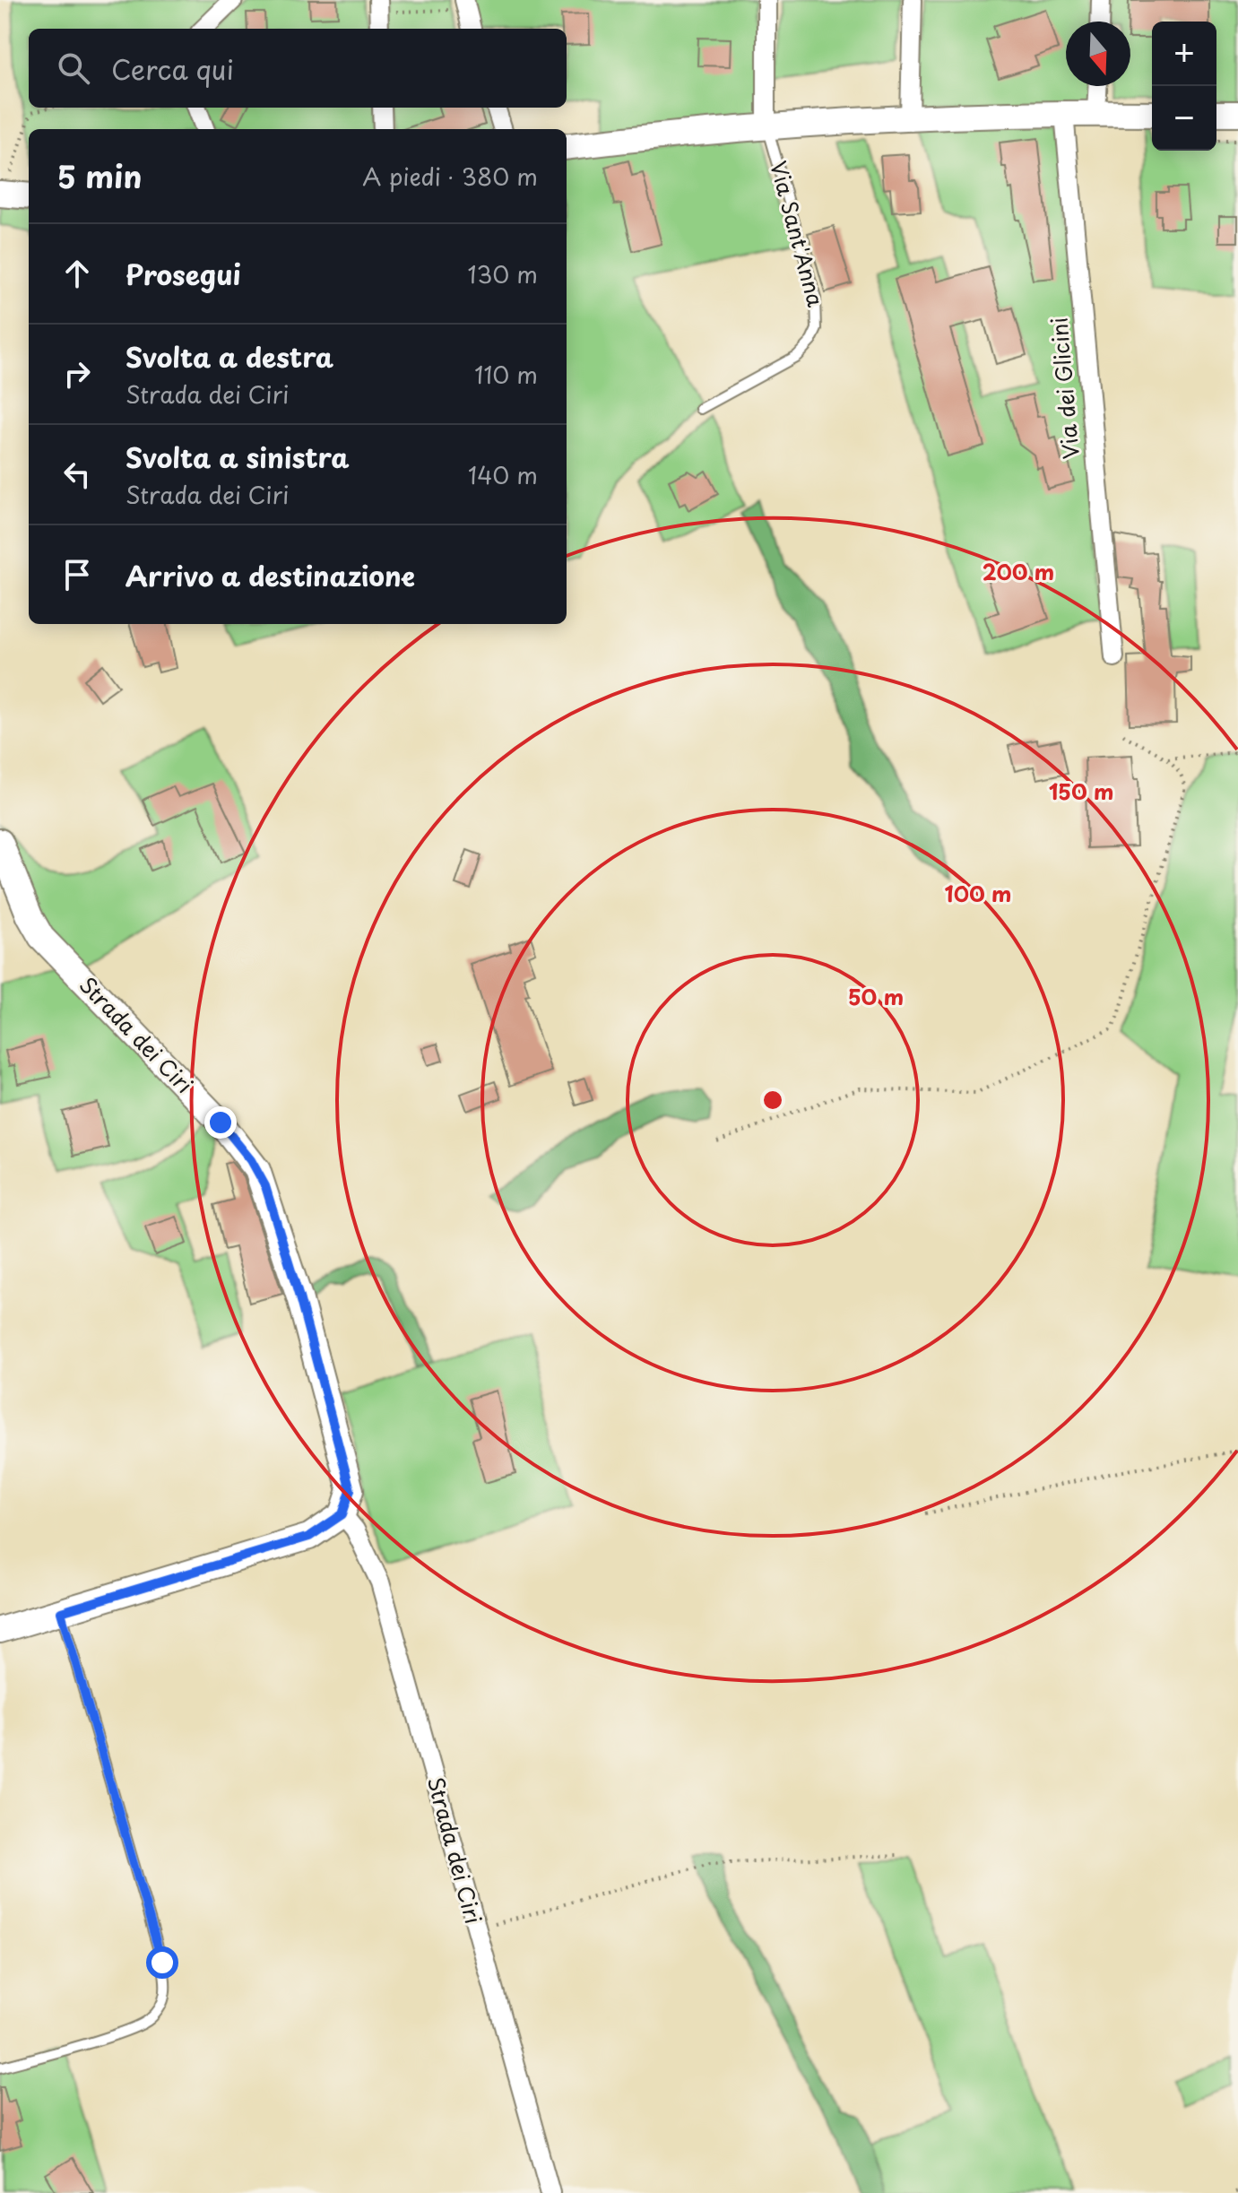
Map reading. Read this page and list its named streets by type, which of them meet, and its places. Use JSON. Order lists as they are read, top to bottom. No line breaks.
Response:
{"streets":{"street":["Via Sant'Anna","Via dei Glicini","Strada dei Ciri"]},"north":"bottom","page":{"map_buttons":["+","−"],"search":"Cerca qui","heading":["5 min","A piedi · 380 m"],"list":[["Prosegui","130 m"],["Svolta a destra","Strada dei Ciri","110 m"],["Svolta a sinistra","Strada dei Ciri","140 m"],"Arrivo a destinazione"]},"rings":["200 m","150 m","100 m","50 m"]}
